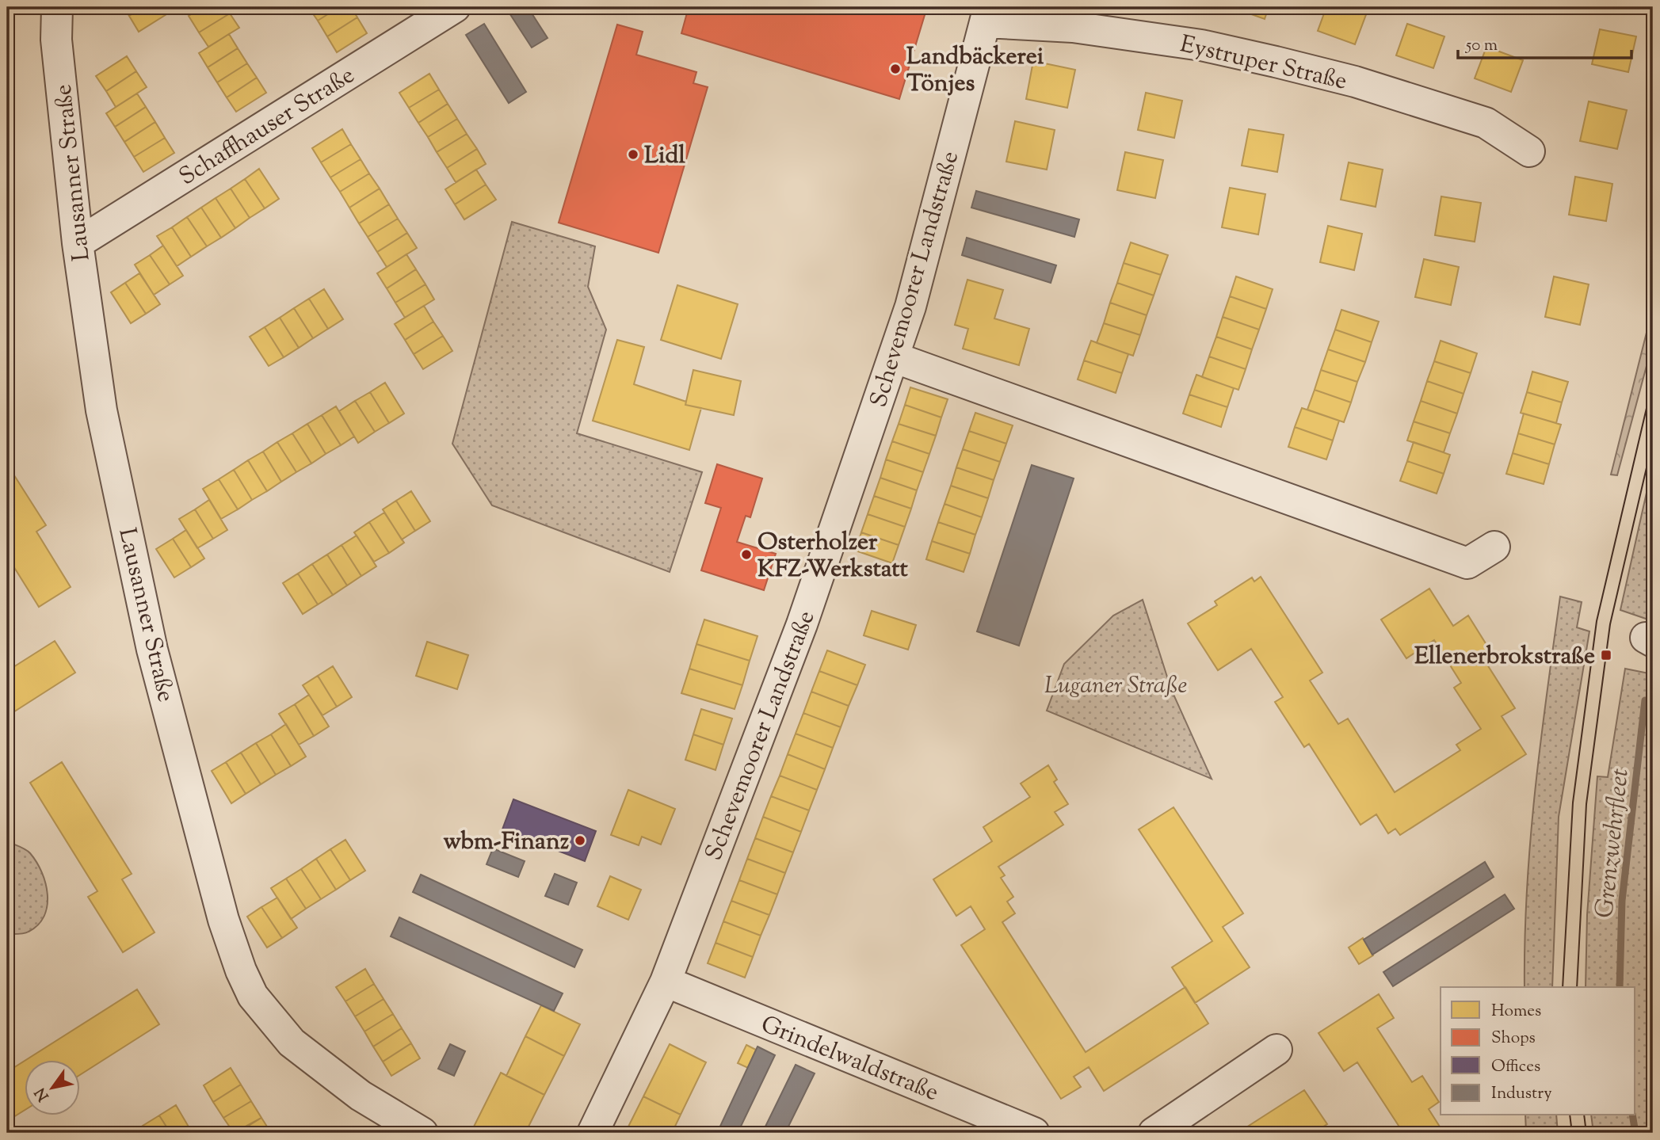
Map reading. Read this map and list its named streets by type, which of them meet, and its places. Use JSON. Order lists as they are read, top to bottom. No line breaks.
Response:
{"streets":{"street":["Eystruper Straße","Schaffhauser Straße","Lausanner Straße","Schevemoorer Landstraße","Grindelwaldstraße"]},"crossings":[["Eystruper Straße","Schevemoorer Landstraße"],["Schaffhauser Straße","Lausanner Straße"],["Schevemoorer Landstraße","Grindelwaldstraße"]],"water":["Grenzwehrfleet"],"parks":["Luganer Straße"],"places":{"other":["Landbäckerei Tönjes","Lidl","Osterholzer KFZ-Werkstatt","wbm-Finanz"],"transit":["Ellenerbrokstraße"]},"legend":["Homes","Shops","Offices","Industry"],"scale_bar":"50 m","north":"bottom left"}
